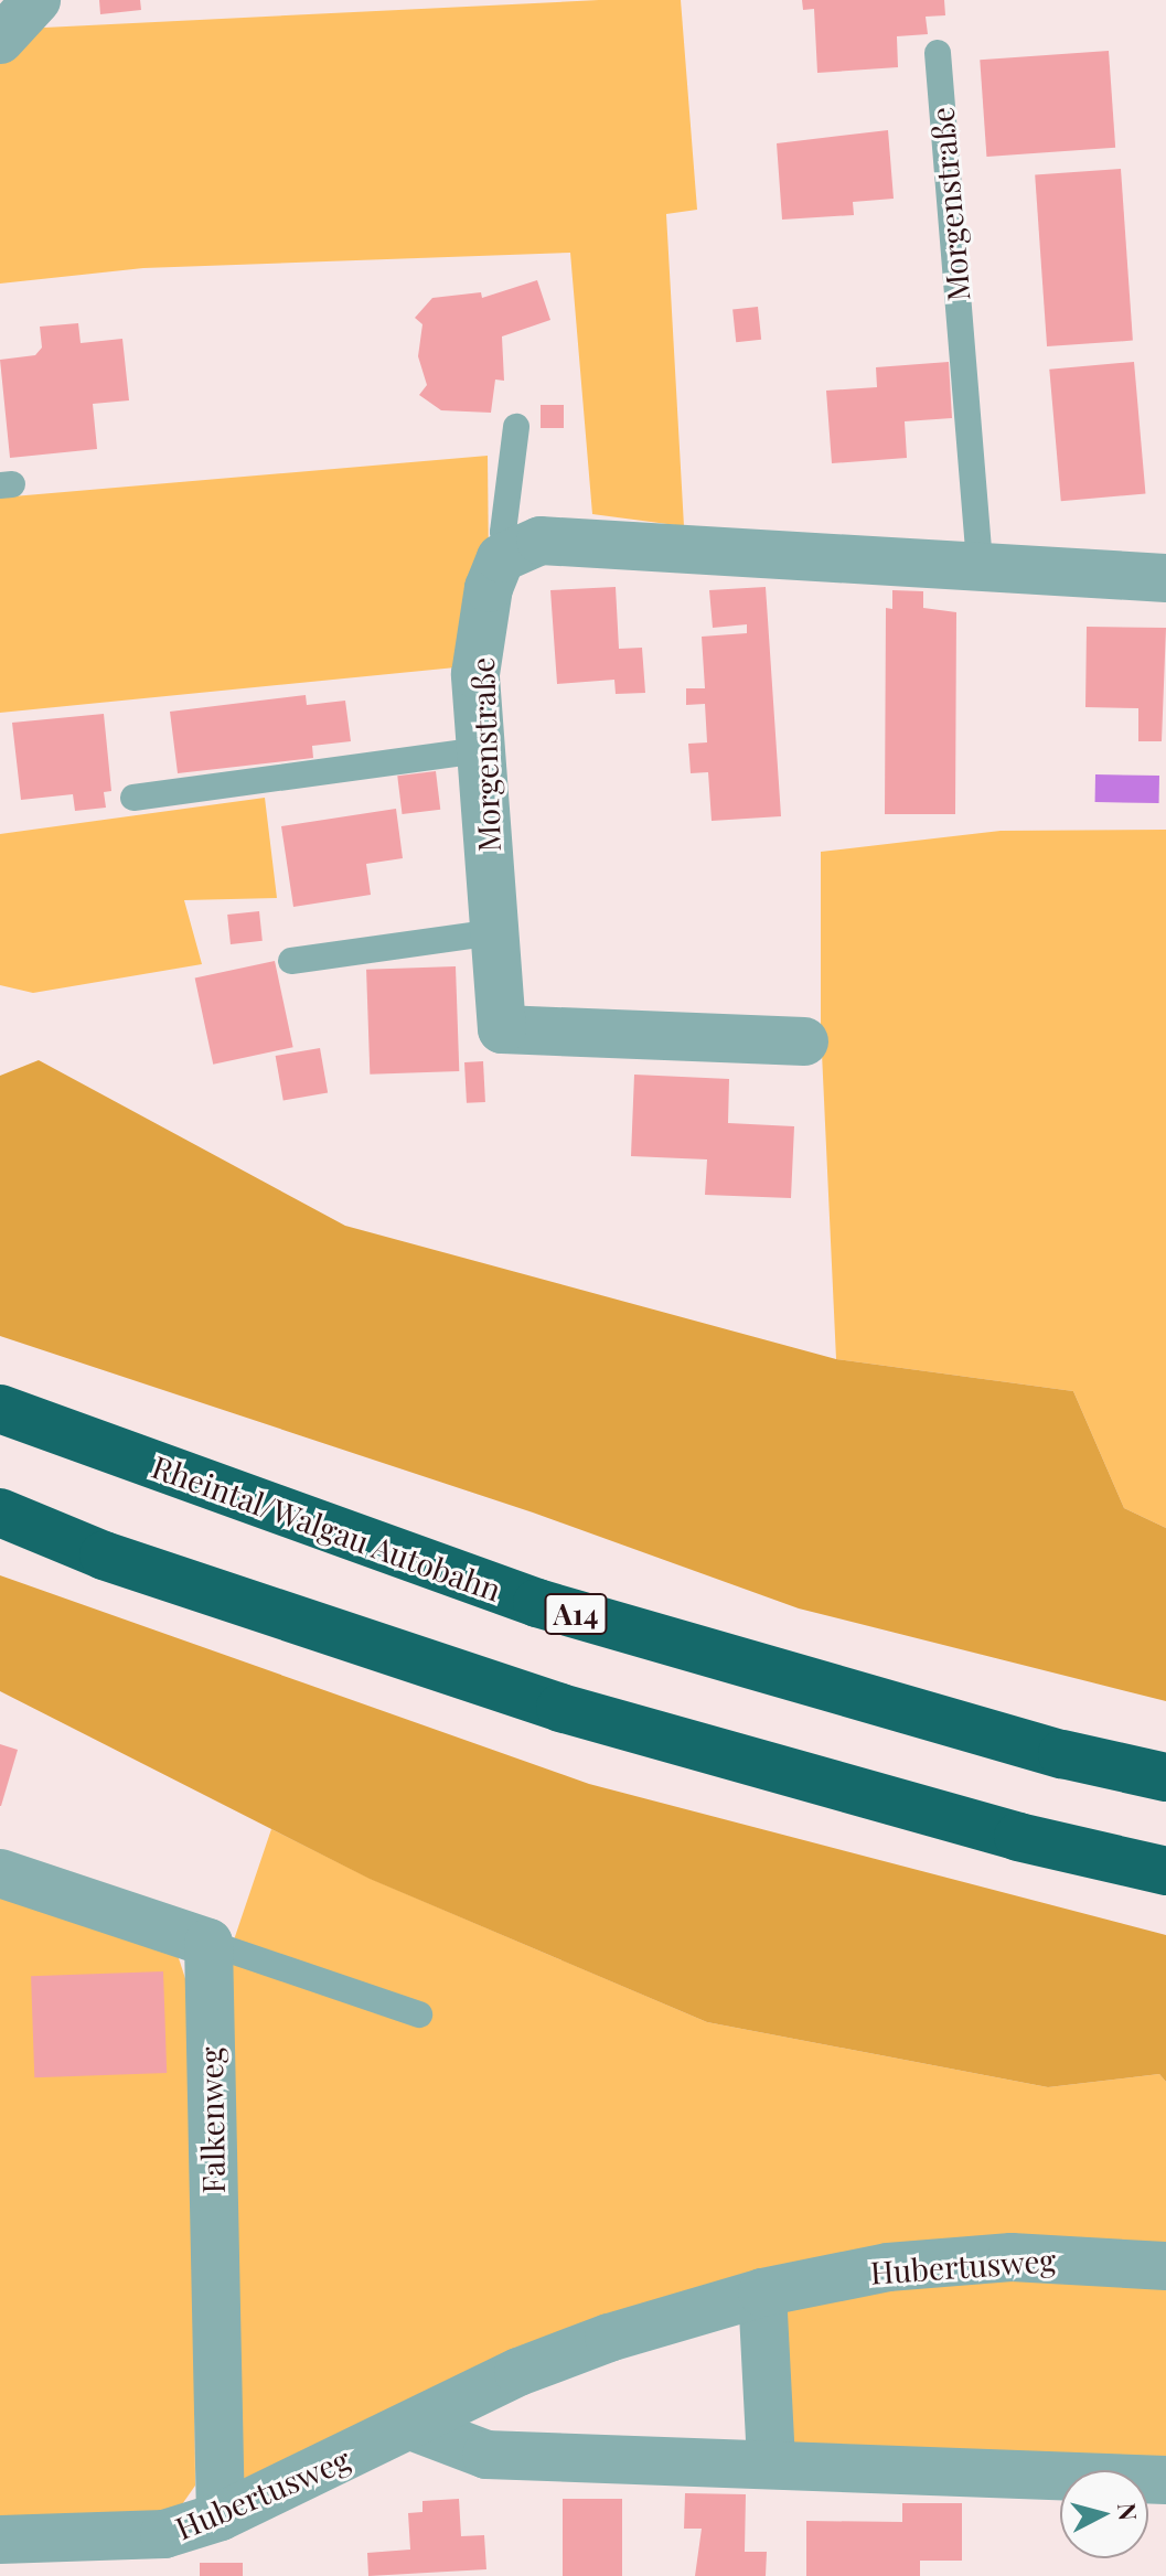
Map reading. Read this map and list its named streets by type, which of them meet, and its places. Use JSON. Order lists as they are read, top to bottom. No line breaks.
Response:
{"streets":{"highway":["Rheintal/Walgau Autobahn","A14"],"street":["Morgenstraße","Falkenweg","Hubertusweg"]},"crossings":[["Falkenweg","Hubertusweg"]],"north":"right"}
